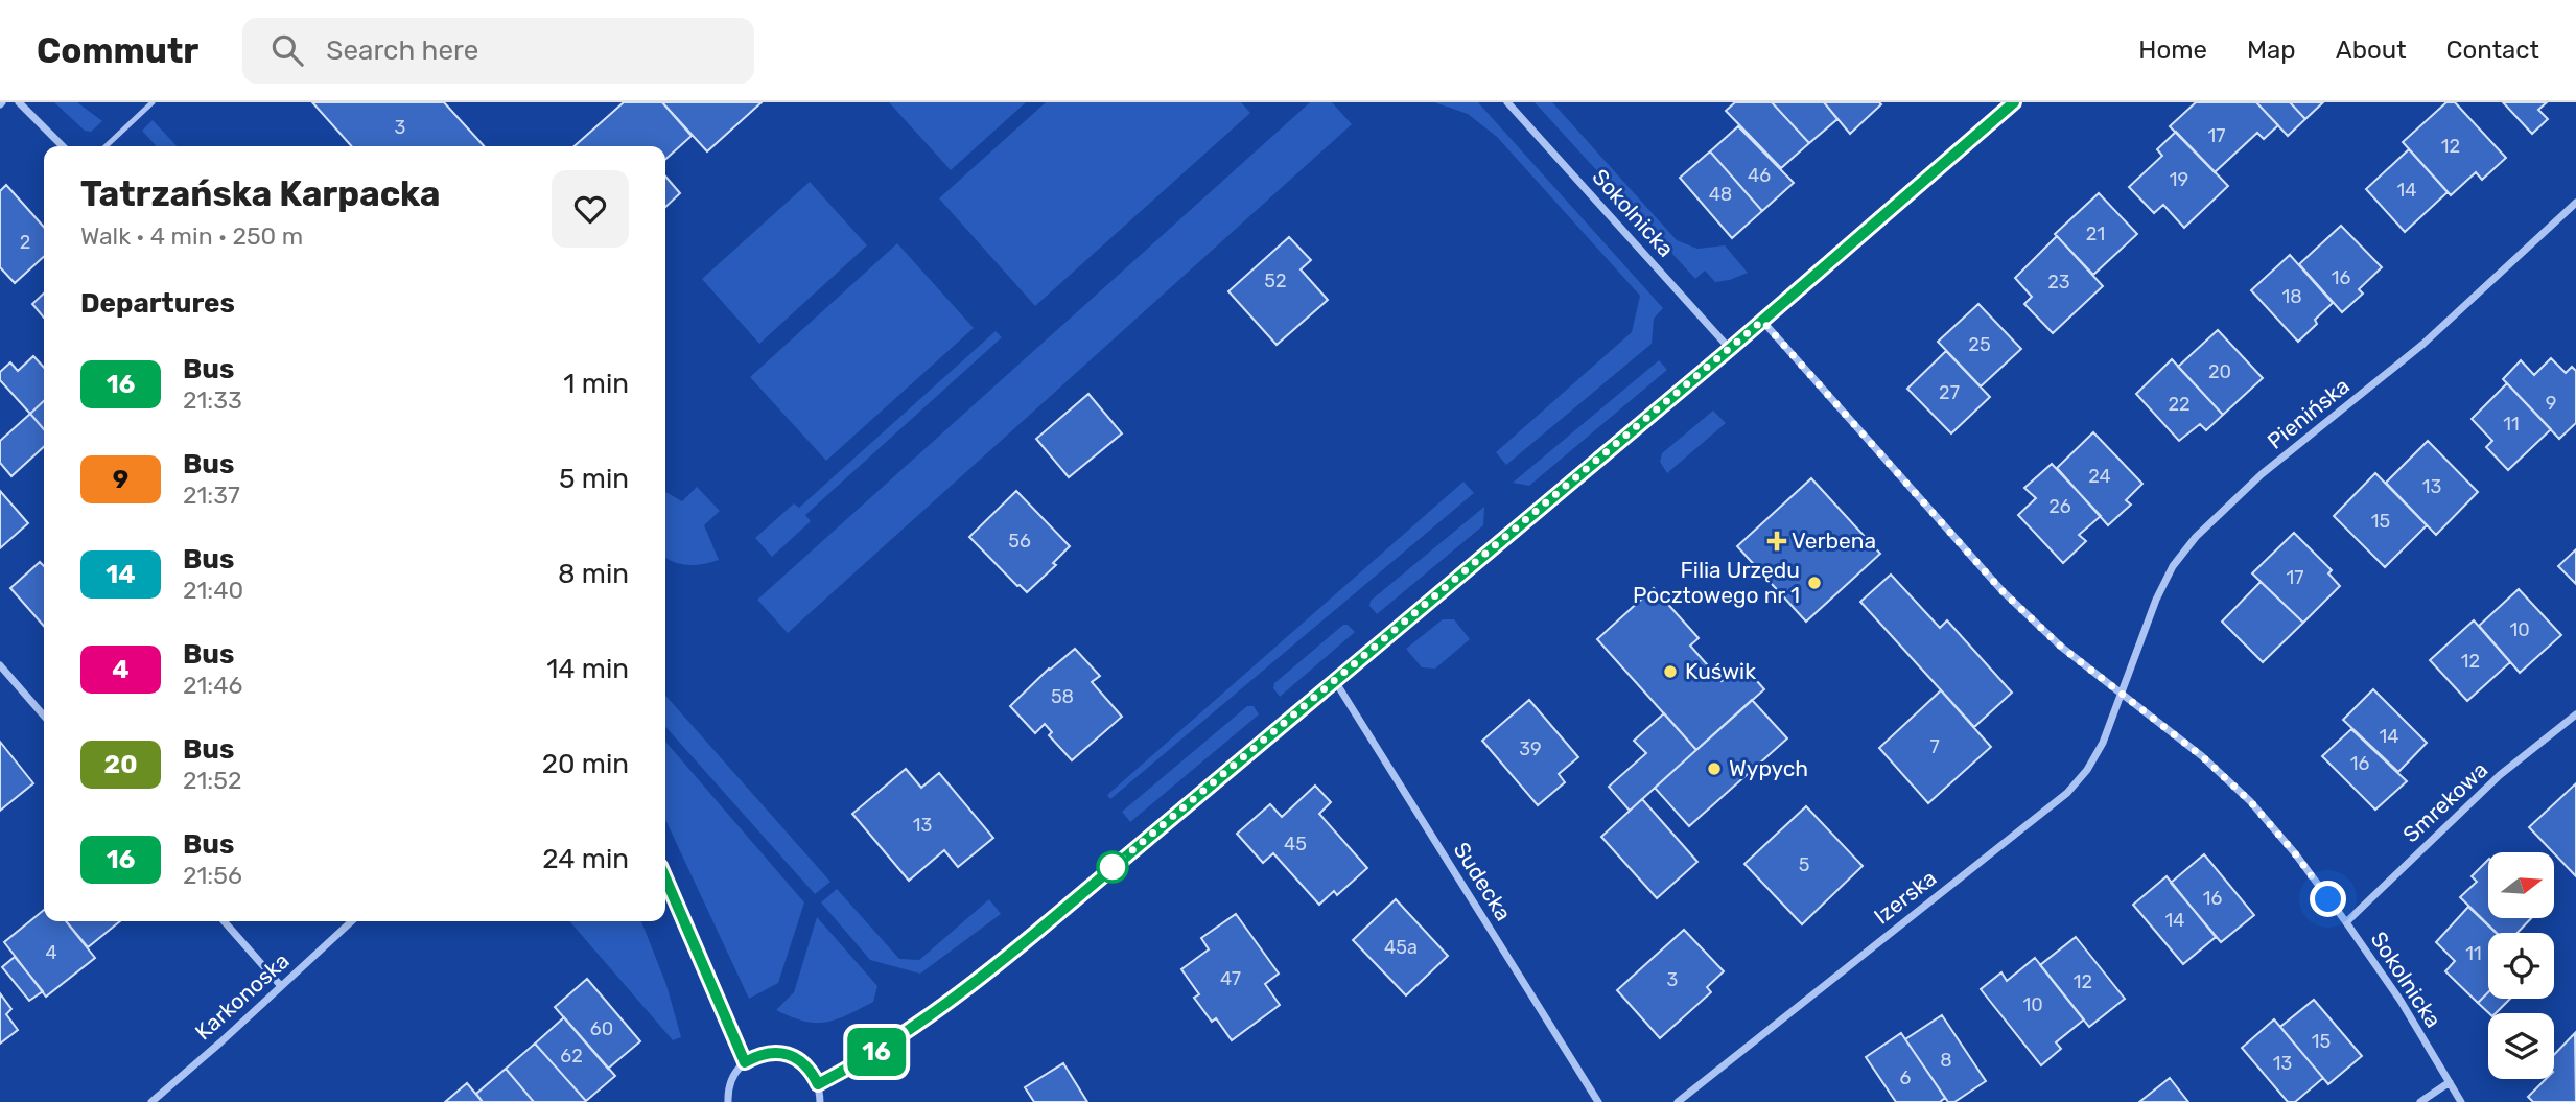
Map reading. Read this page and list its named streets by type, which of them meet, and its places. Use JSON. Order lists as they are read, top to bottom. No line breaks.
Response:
{"streets":{"street":["Sokolnicka","Pienińska","Smrekowa","Sudecka","Izerska","Karkonoska"]},"crossings":[["Sokolnicka","Pienińska"],["Sokolnicka","Smrekowa"],["Sokolnicka","Izerska"],["Pienińska","Izerska"]],"places":{"health":["Verbena"],"other":["Filia Urzędu Pocztowego nr 1","Kuświk","Wypych"]},"lines":["bus line 16"],"house_numbers":["3","17","12","46","19","14","48","21","2","16","52","23","18","25","20","27","9","22","11","24","13","26","15","56","17","10","12","58","14","7","39","16","13","45","5","16","14","45a","4","11","47","3","12","10","60","15","62","8","13","6"],"north":"right","page":{"header":"Commutr","search":"Search here","nav":["Home","Map","About","Contact"],"on_map":"16","heading":[["Tatrzańska Karpacka","Walk · 4 min · 250 m"],"Departures"],"list":[{"mark":"16","name":"Bus","note":"21:33","value":"1 min"},{"mark":"9","name":"Bus","note":"21:37","value":"5 min"},{"mark":"14","name":"Bus","note":"21:40","value":"8 min"},{"mark":"4","name":"Bus","note":"21:46","value":"14 min"},{"mark":"20","name":"Bus","note":"21:52","value":"20 min"},{"mark":"16","name":"Bus","note":"21:56","value":"24 min"}]}}
